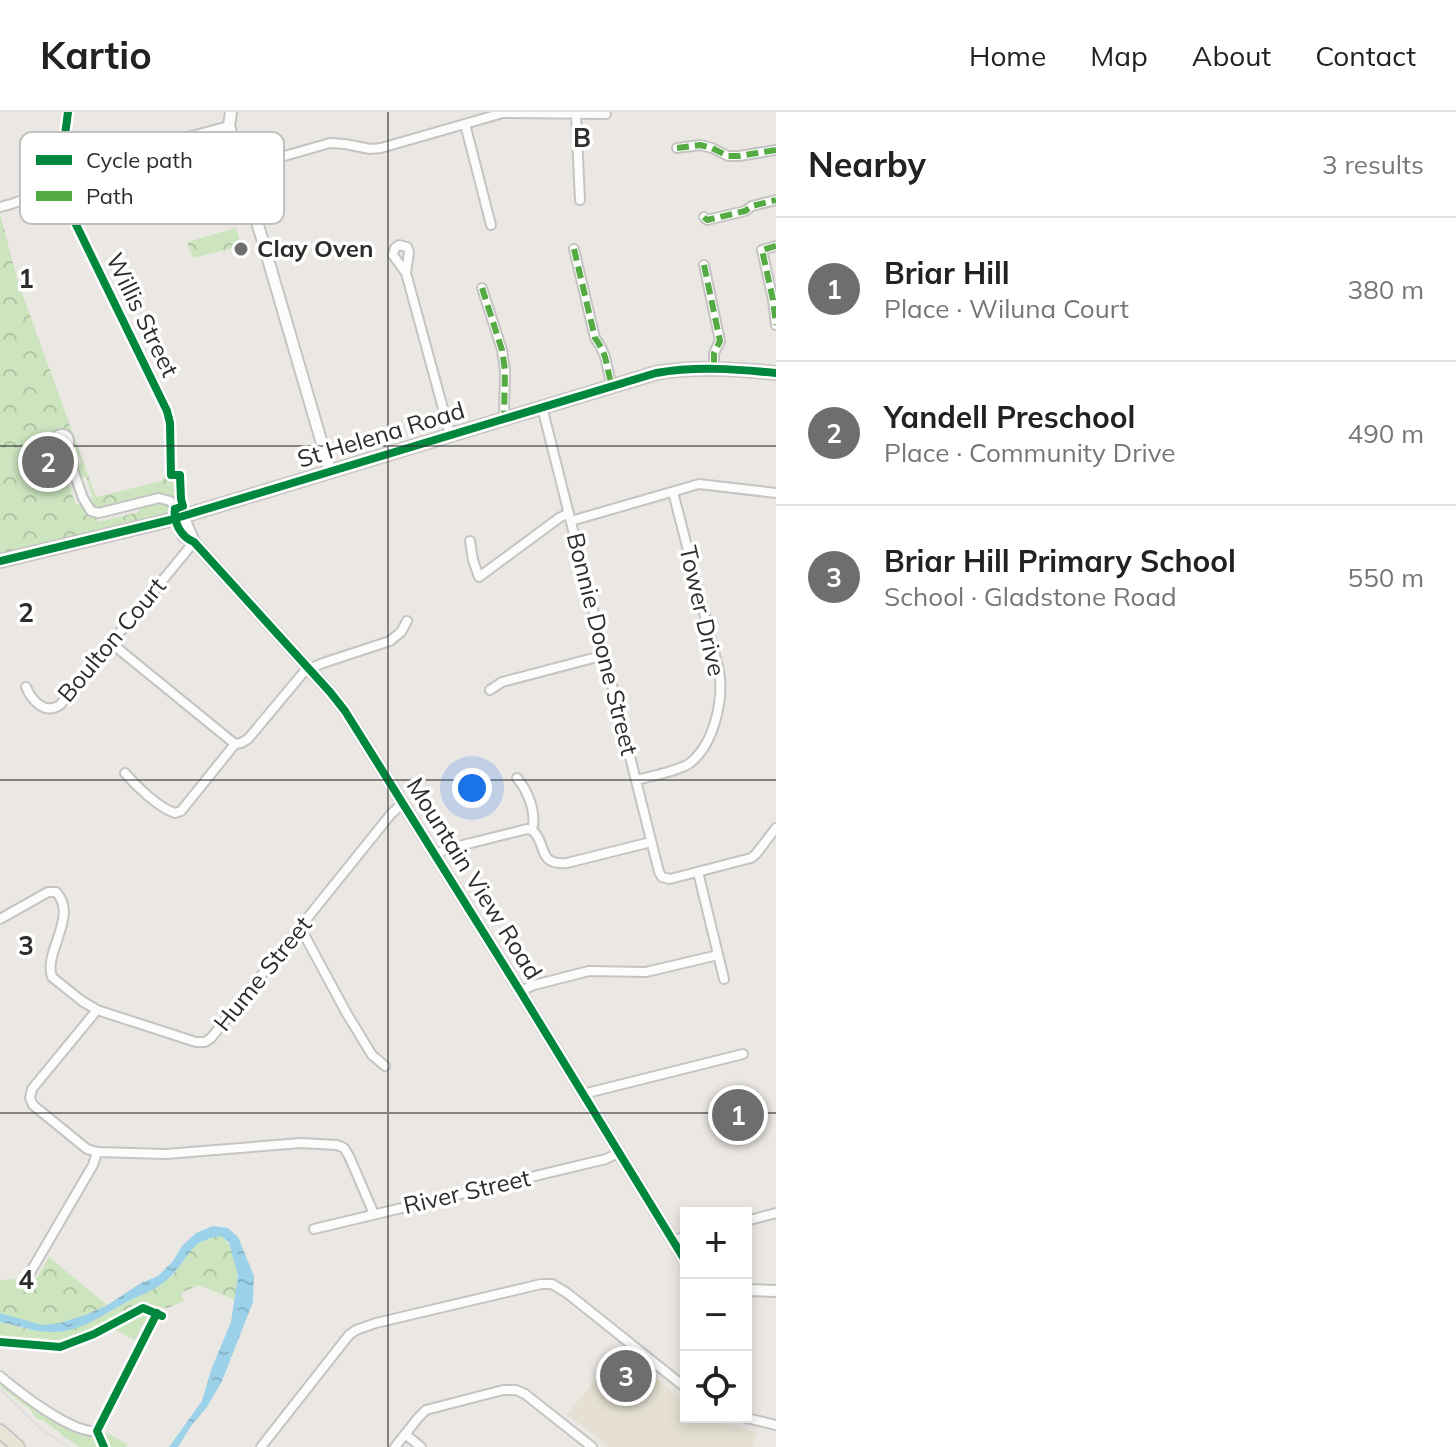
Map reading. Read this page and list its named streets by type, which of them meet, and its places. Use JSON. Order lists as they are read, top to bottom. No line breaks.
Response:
{"streets":{"main road":["St Helena Road"],"street":["Willis Street","Tower Drive","Boulton Court","Bonnie Doone Street","Mountain View Road","Hume Street","River Street"]},"crossings":[["St Helena Road","Bonnie Doone Street"],["St Helena Road","Mountain View Road"],["Tower Drive","Bonnie Doone Street"],["Boulton Court","Mountain View Road"],["Mountain View Road","Hume Street"],["Mountain View Road","River Street"]],"places":["Clay Oven"],"legend":["Cycle path","Path"],"page":{"header":"Kartio","nav":["Home","Map","About","Contact"],"heading":["Nearby","3 results"],"list":[{"mark":"1","name":"Briar Hill","note":"Place · Wiluna Court","value":"380 m"},{"mark":"2","name":"Yandell Preschool","note":"Place · Community Drive","value":"490 m"},{"mark":"3","name":"Briar Hill Primary School","note":"School · Gladstone Road","value":"550 m"}],"pins":["2","1","3"],"map_buttons":["+","−"]},"grid":{"columns":["B"],"rows":["1","2","3","4"]}}
